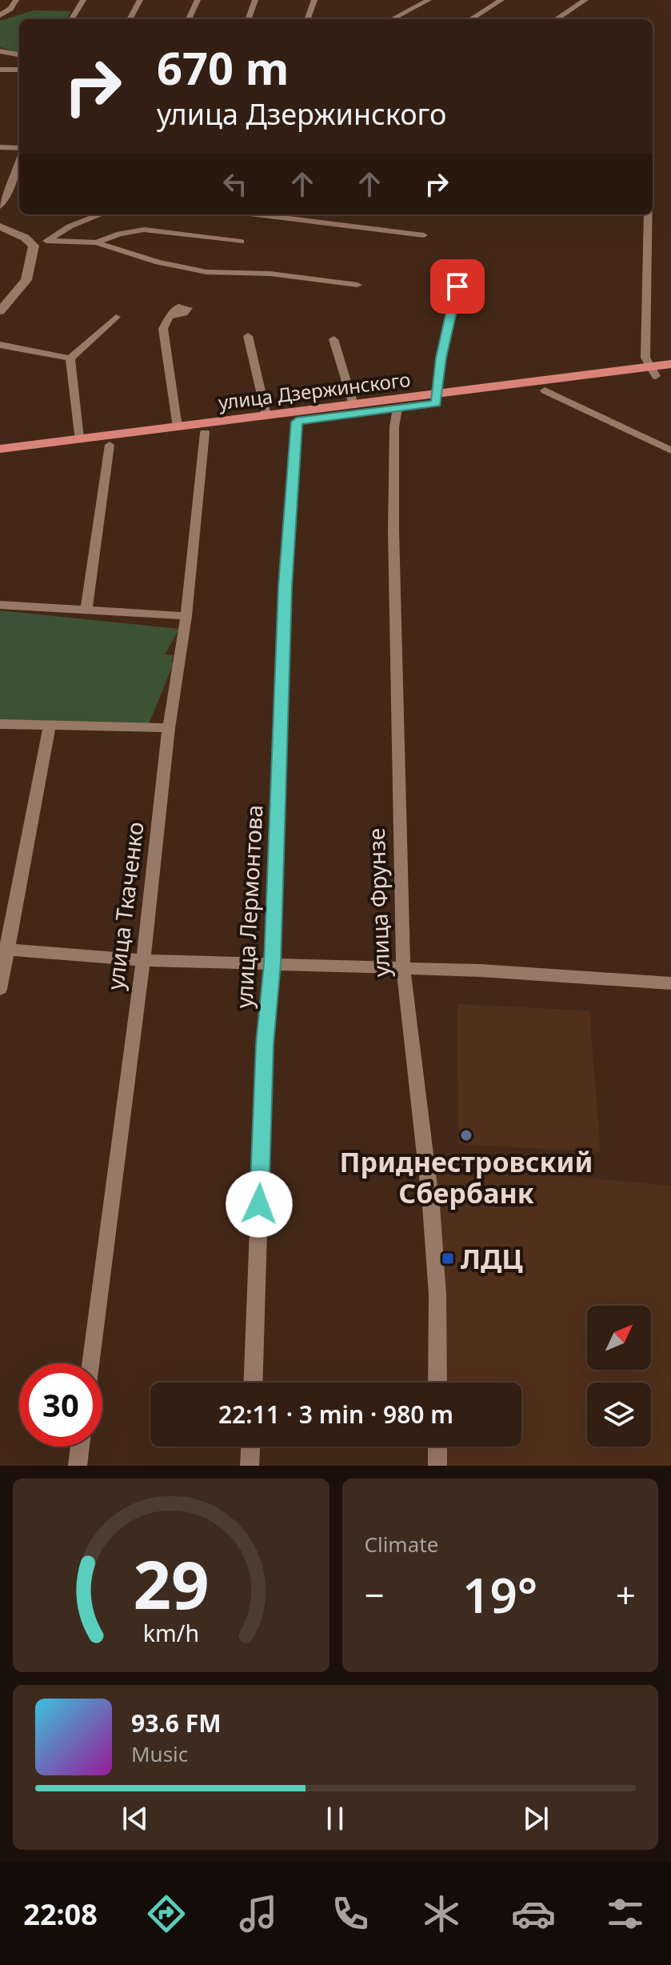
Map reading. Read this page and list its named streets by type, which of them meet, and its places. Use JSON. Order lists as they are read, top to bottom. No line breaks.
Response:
{"streets":{"highway":["улица Дзержинского"],"street":["улица Фрунзе","улица Ткаченко","улица Лермонтова"]},"crossings":[["улица Дзержинского","улица Фрунзе"],["улица Дзержинского","улица Ткаченко"],["улица Дзержинского","улица Лермонтова"]],"places":{"other":["Приднестровский Сбербанк"],"transit":["ЛДЦ"]},"north":"top right","page":{"turn":["670 m","улица Дзержинского"],"limit":"30","trip":"22:11 · 3 min · 980 m","tile":"Climate","heat":["−","19°","+"],"song":["93.6 FM","Music"],"tabs":"22:08","gauge":["29","km/h"]}}
